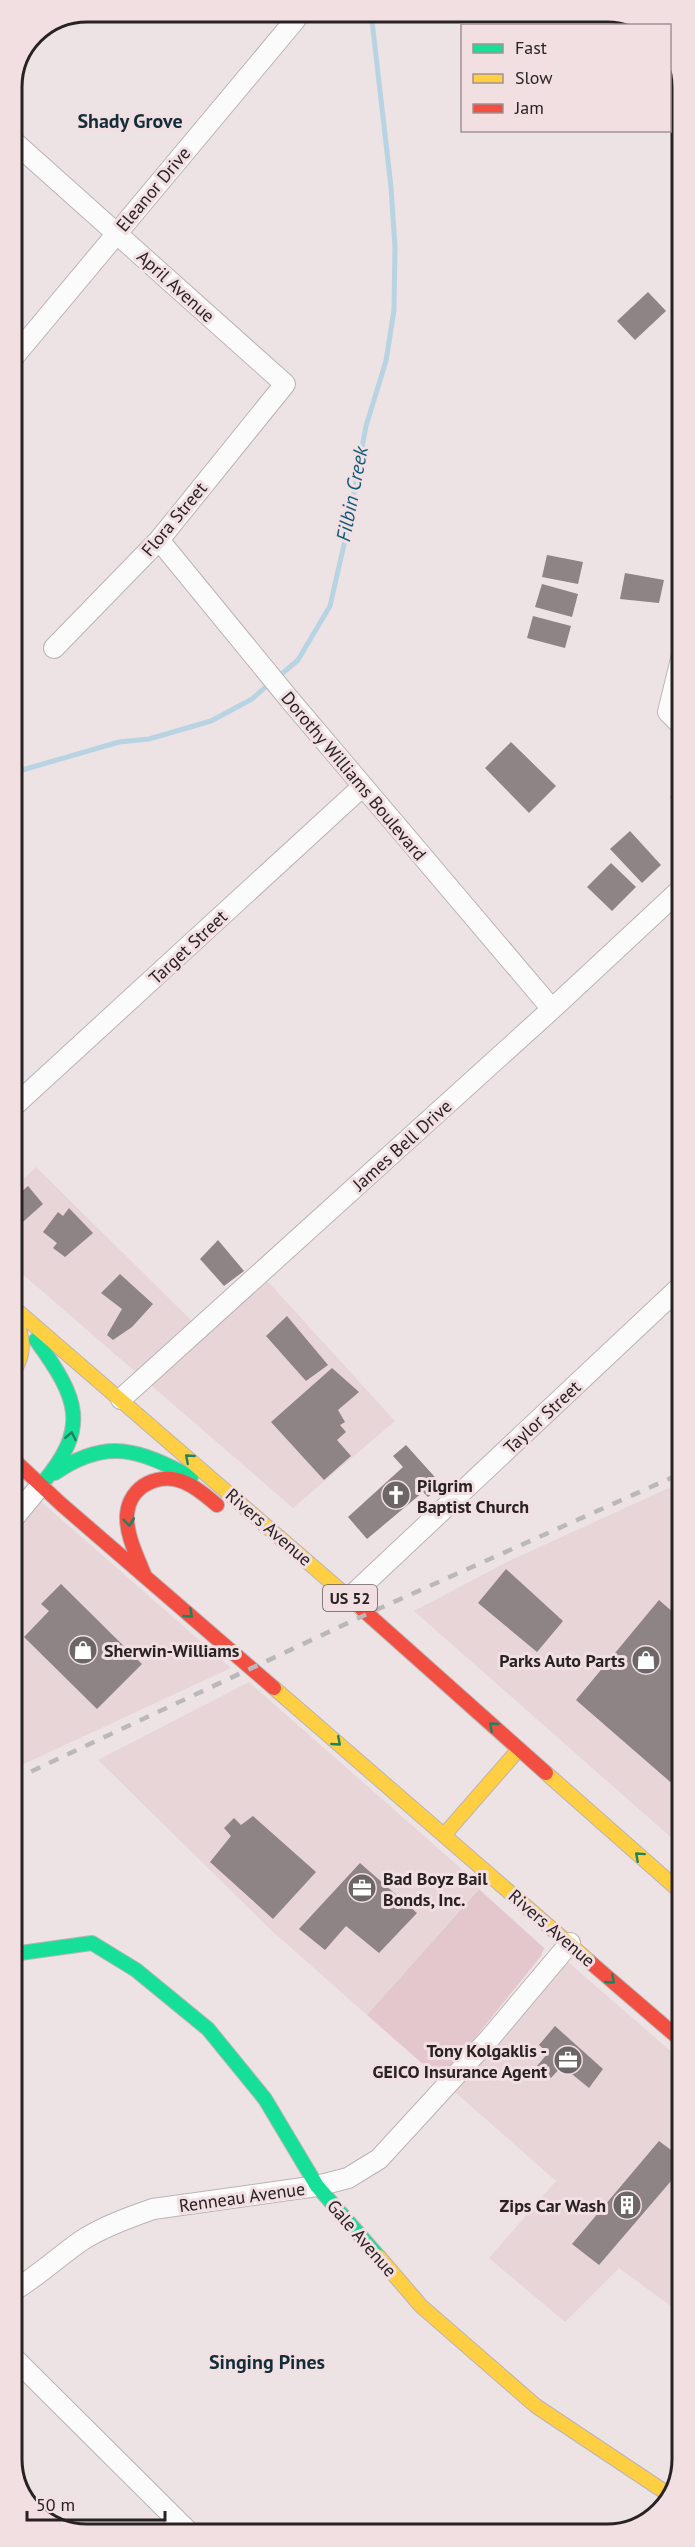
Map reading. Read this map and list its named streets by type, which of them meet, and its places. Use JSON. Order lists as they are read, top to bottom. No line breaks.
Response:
{"streets":{"main road":["Rivers Avenue","US 52","Gale Avenue"],"street":["Eleanor Drive","April Avenue","Flora Street","Dorothy Williams Boulevard","Target Street","James Bell Drive","Taylor Street","Renneau Avenue"]},"crossings":[["Eleanor Drive","April Avenue"],["April Avenue","Flora Street"],["Flora Street","Dorothy Williams Boulevard"],["Dorothy Williams Boulevard","Target Street"],["Dorothy Williams Boulevard","James Bell Drive"],["James Bell Drive","Rivers Avenue"],["Taylor Street","Rivers Avenue"],["Rivers Avenue","Renneau Avenue"],["Renneau Avenue","Gale Avenue"]],"districts":["Shady Grove","Singing Pines"],"water":["Filbin Creek"],"places":{"church":["Pilgrim Baptist Church"],"shop":["Sherwin-Williams","Parks Auto Parts"],"office":["Bad Boyz Bail Bonds, Inc.","Tony Kolgaklis - GEICO Insurance Agent"],"building":["Zips Car Wash"]},"legend":["Fast","Slow","Jam"],"scale_bar":"50 m"}
